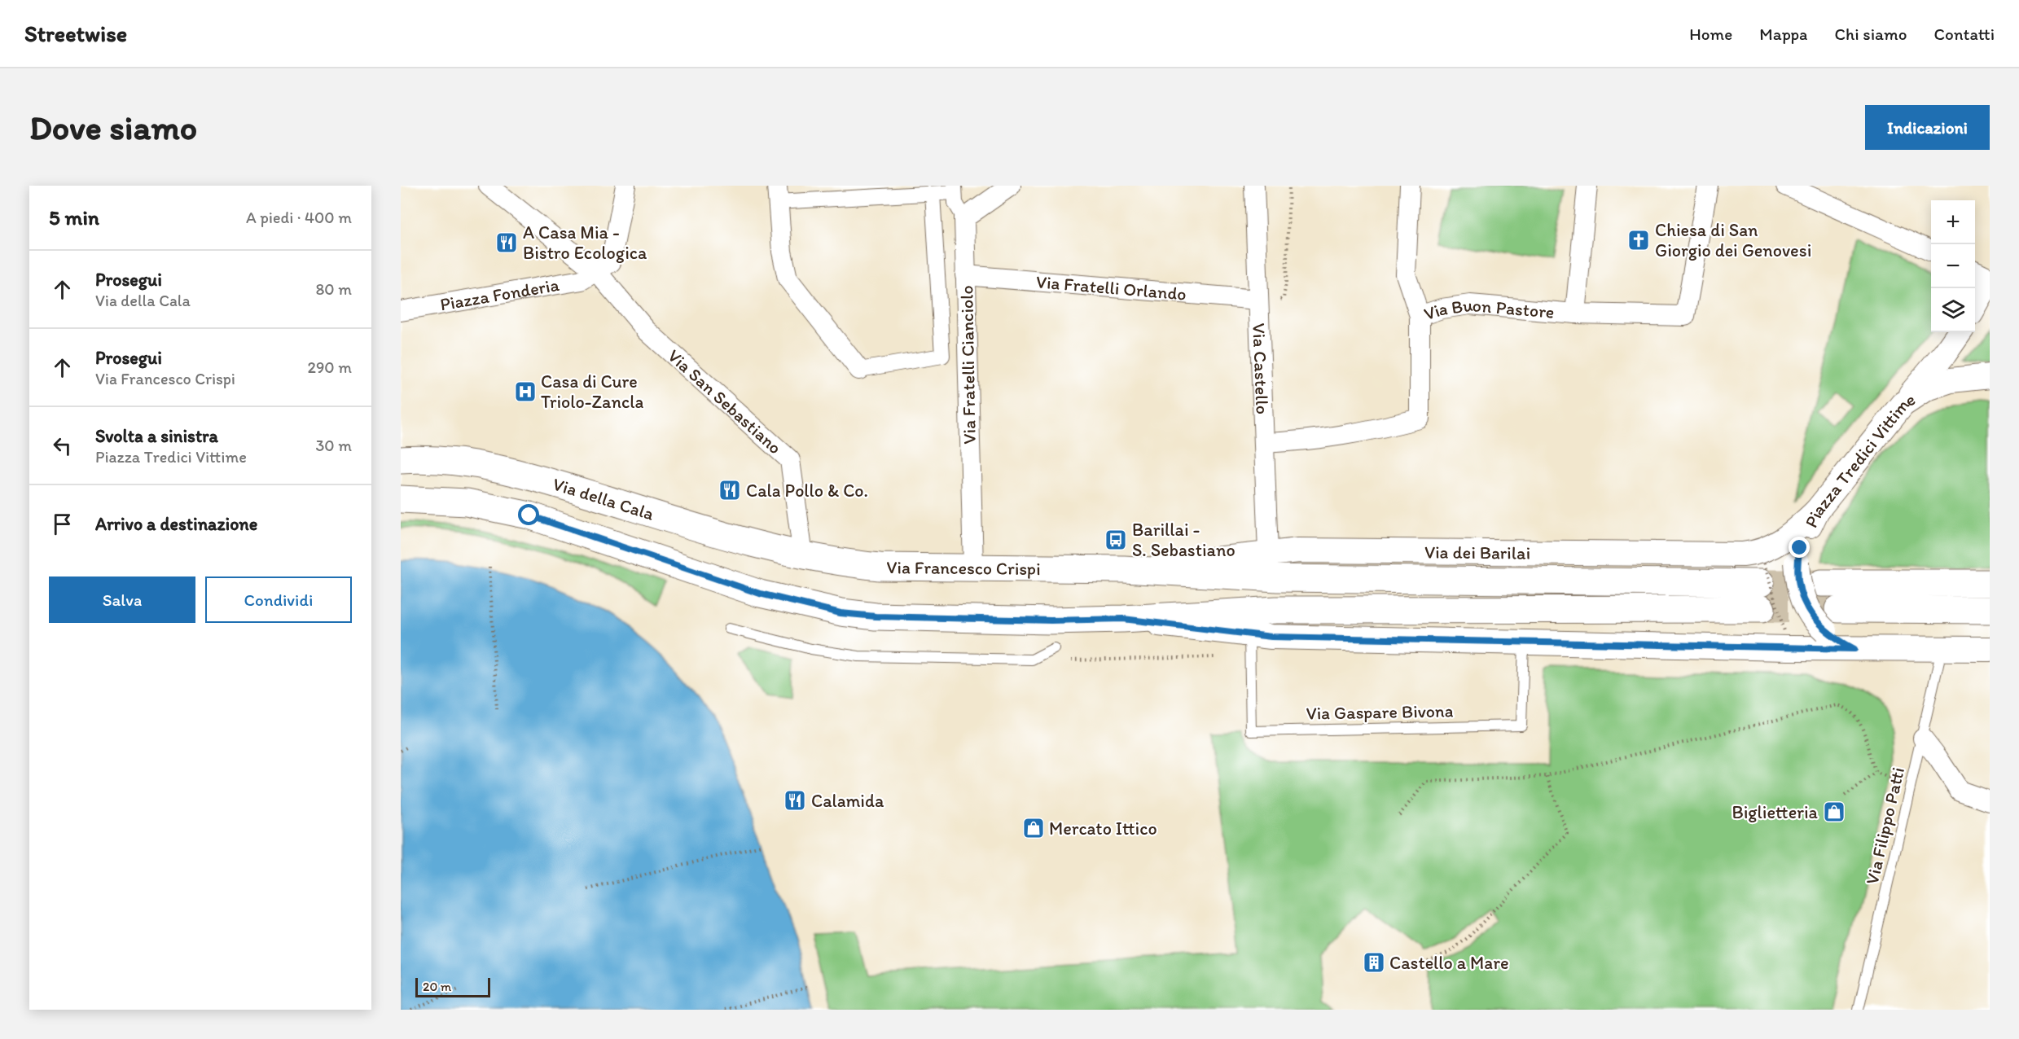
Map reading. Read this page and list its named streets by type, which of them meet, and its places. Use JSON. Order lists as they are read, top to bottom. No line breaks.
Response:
{"streets":{"main road":["Via della Cala","Via Francesco Crispi"],"street":["Via Fratelli Orlando","Piazza Fonderia","Via Buon Pastore","Via Fratelli Cianciolo","Via Castello","Via San Sebastiano","Piazza Tredici Vittime","Via dei Barilai"],"lane":["Via Gaspare Bivona","Via Filippo Patti"]},"crossings":[["Via Fratelli Orlando","Via Fratelli Cianciolo"],["Via Fratelli Orlando","Via Castello"],["Piazza Fonderia","Via San Sebastiano"],["Via Fratelli Cianciolo","Via Francesco Crispi"],["Via Castello","Via dei Barilai"],["Via San Sebastiano","Via della Cala"],["Via San Sebastiano","Via Francesco Crispi"],["Piazza Tredici Vittime","Via dei Barilai"],["Via della Cala","Via Francesco Crispi"],["Via dei Barilai","Via Francesco Crispi"]],"places":{"church":["Chiesa di San Giorgio dei Genovesi"],"restaurant":["A Casa Mia - Bistro Ecologica","Cala Pollo & Co.","Calamida"],"hospital":["Casa di Cure Triolo-Zancla"],"bus stop":["Barillai - S. Sebastiano"],"shop":["Biglietteria","Mercato Ittico"],"building":["Castello a Mare"]},"scale_bar":"20 m","page":{"header":"Streetwise","nav":["Home","Mappa","Chi siamo","Contatti"],"buttons":["Indicazioni",["Salva","Condividi"]],"title":"Dove siamo","heading":["5 min","A piedi · 400 m"],"map_buttons":["+","−"],"list":[["Prosegui","Via della Cala","80 m"],["Prosegui","Via Francesco Crispi","290 m"],["Svolta a sinistra","Piazza Tredici Vittime","30 m"],"Arrivo a destinazione"],"scale":"20 m"}}
